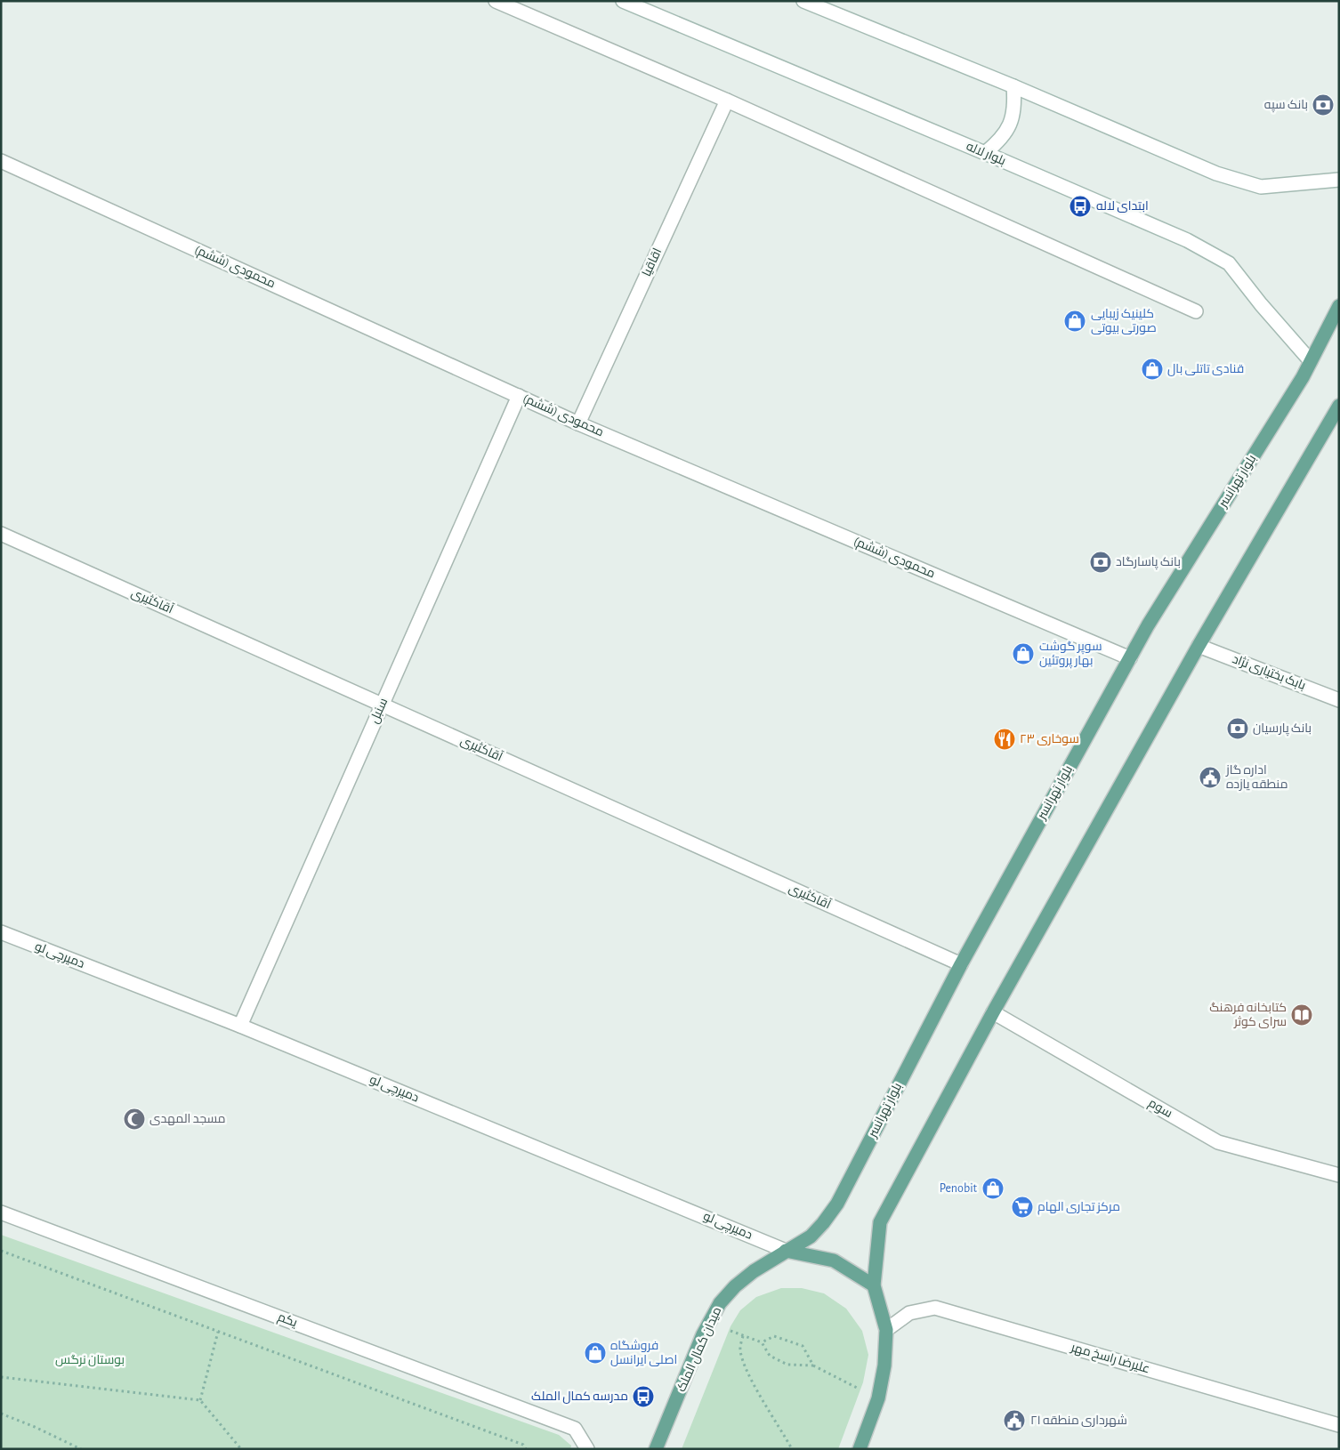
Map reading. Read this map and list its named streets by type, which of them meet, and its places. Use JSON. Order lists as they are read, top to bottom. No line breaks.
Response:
{"streets":{"main road":["بلوار تهرانسر","میدان کمال الملک"],"street":["بلوار لاله","اقاقیا","محمودی (ششم)","آقاکثیری","بابک بختیاری نژاد","سنبل","دمیرچی لو","سوم","یکم","علیرضا راسخ مهر"]},"crossings":[["بلوار لاله","بلوار تهرانسر"],["اقاقیا","محمودی (ششم)"],["محمودی (ششم)","بلوار تهرانسر"],["محمودی (ششم)","سنبل"],["بلوار تهرانسر","آقاکثیری"],["بلوار تهرانسر","دمیرچی لو"],["بلوار تهرانسر","میدان کمال الملک"],["آقاکثیری","سنبل"],["سنبل","دمیرچی لو"],["دمیرچی لو","میدان کمال الملک"]],"parks":["بوستان نرگس"],"places":{"bank":["بانک سپه","بانک پاسارگاد","بانک پارسیان"],"bus stop":["ابتدای لاله","مدرسه کمال الملک"],"shop":["کلینیک زیبایی صورتی بیوتی","قنادی تاتلی بال","سوپر گوشت بهار پروتئین","Penobit","فروشگاه اصلی ایرانسل"],"restaurant":["سوخاری ۲۳"],"public building":["اداره گاز منطقه یازده","شهرداری منطقه ۲۱"],"library":["کتابخانه فرهنگ سرای کوثر"],"mosque":["مسجد المهدی"],"supermarket":["مرکز تجاری الهام"]}}
